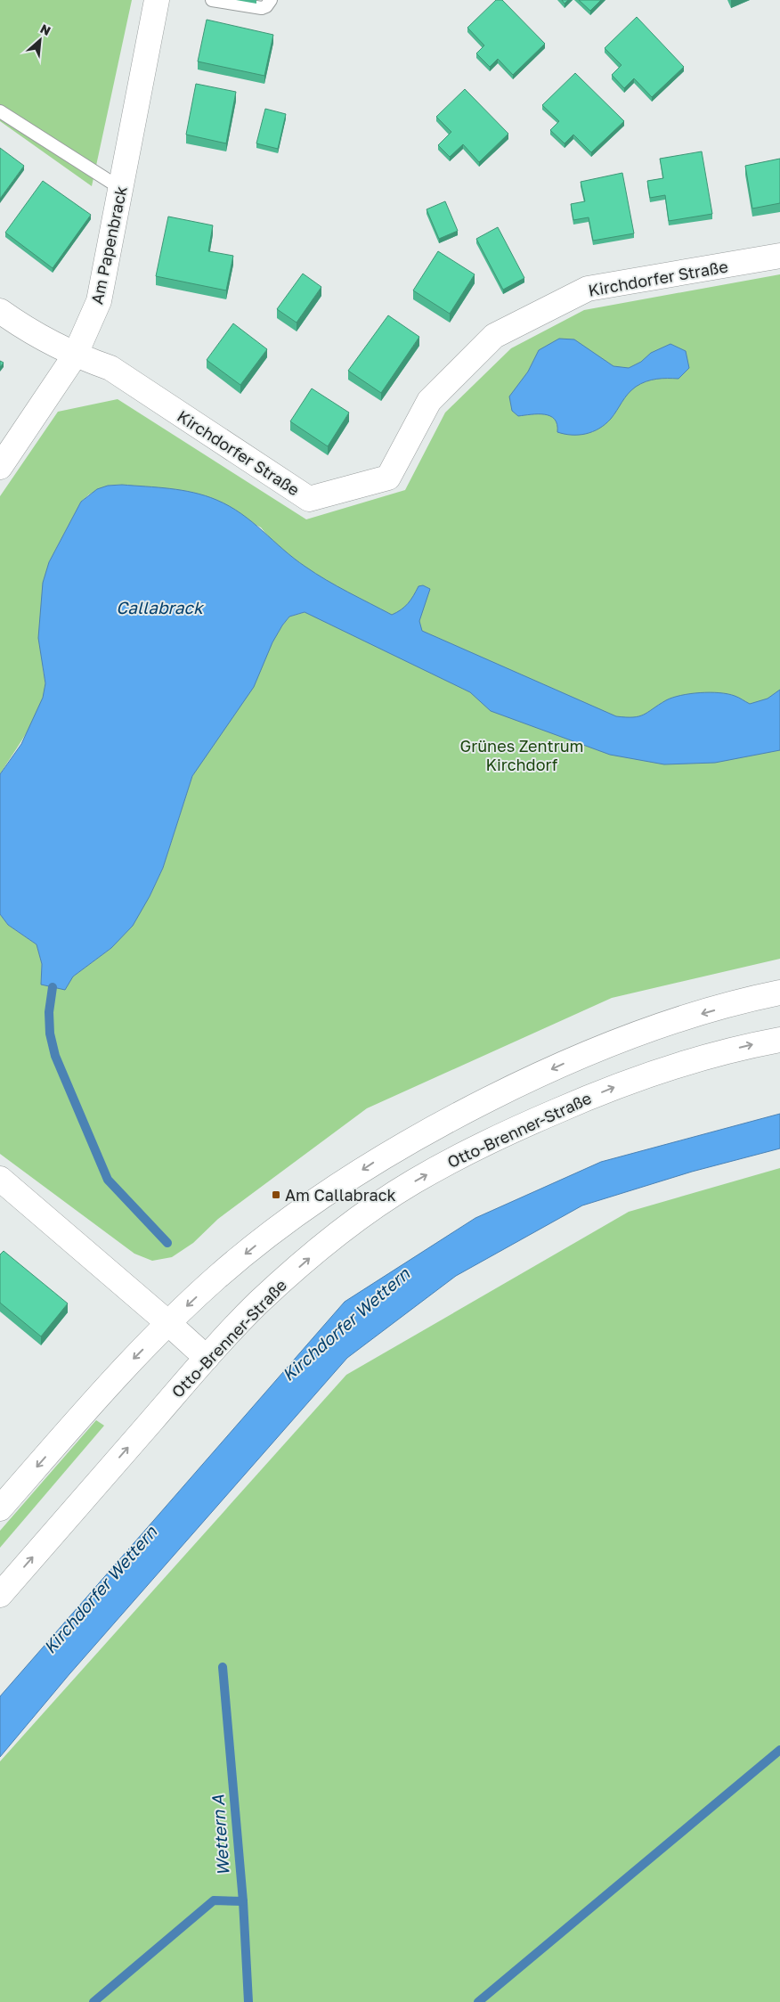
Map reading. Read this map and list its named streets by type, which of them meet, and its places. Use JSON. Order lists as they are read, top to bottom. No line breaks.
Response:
{"streets":{"main road":["Am Papenbrack","Kirchdorfer Straße","Otto-Brenner-Straße"]},"crossings":[["Am Papenbrack","Kirchdorfer Straße"]],"water":["Callabrack","Kirchdorfer Wettern","Wettern A"],"parks":["Grünes Zentrum Kirchdorf"],"places":{"transit":["Am Callabrack"]},"north":"top right"}
